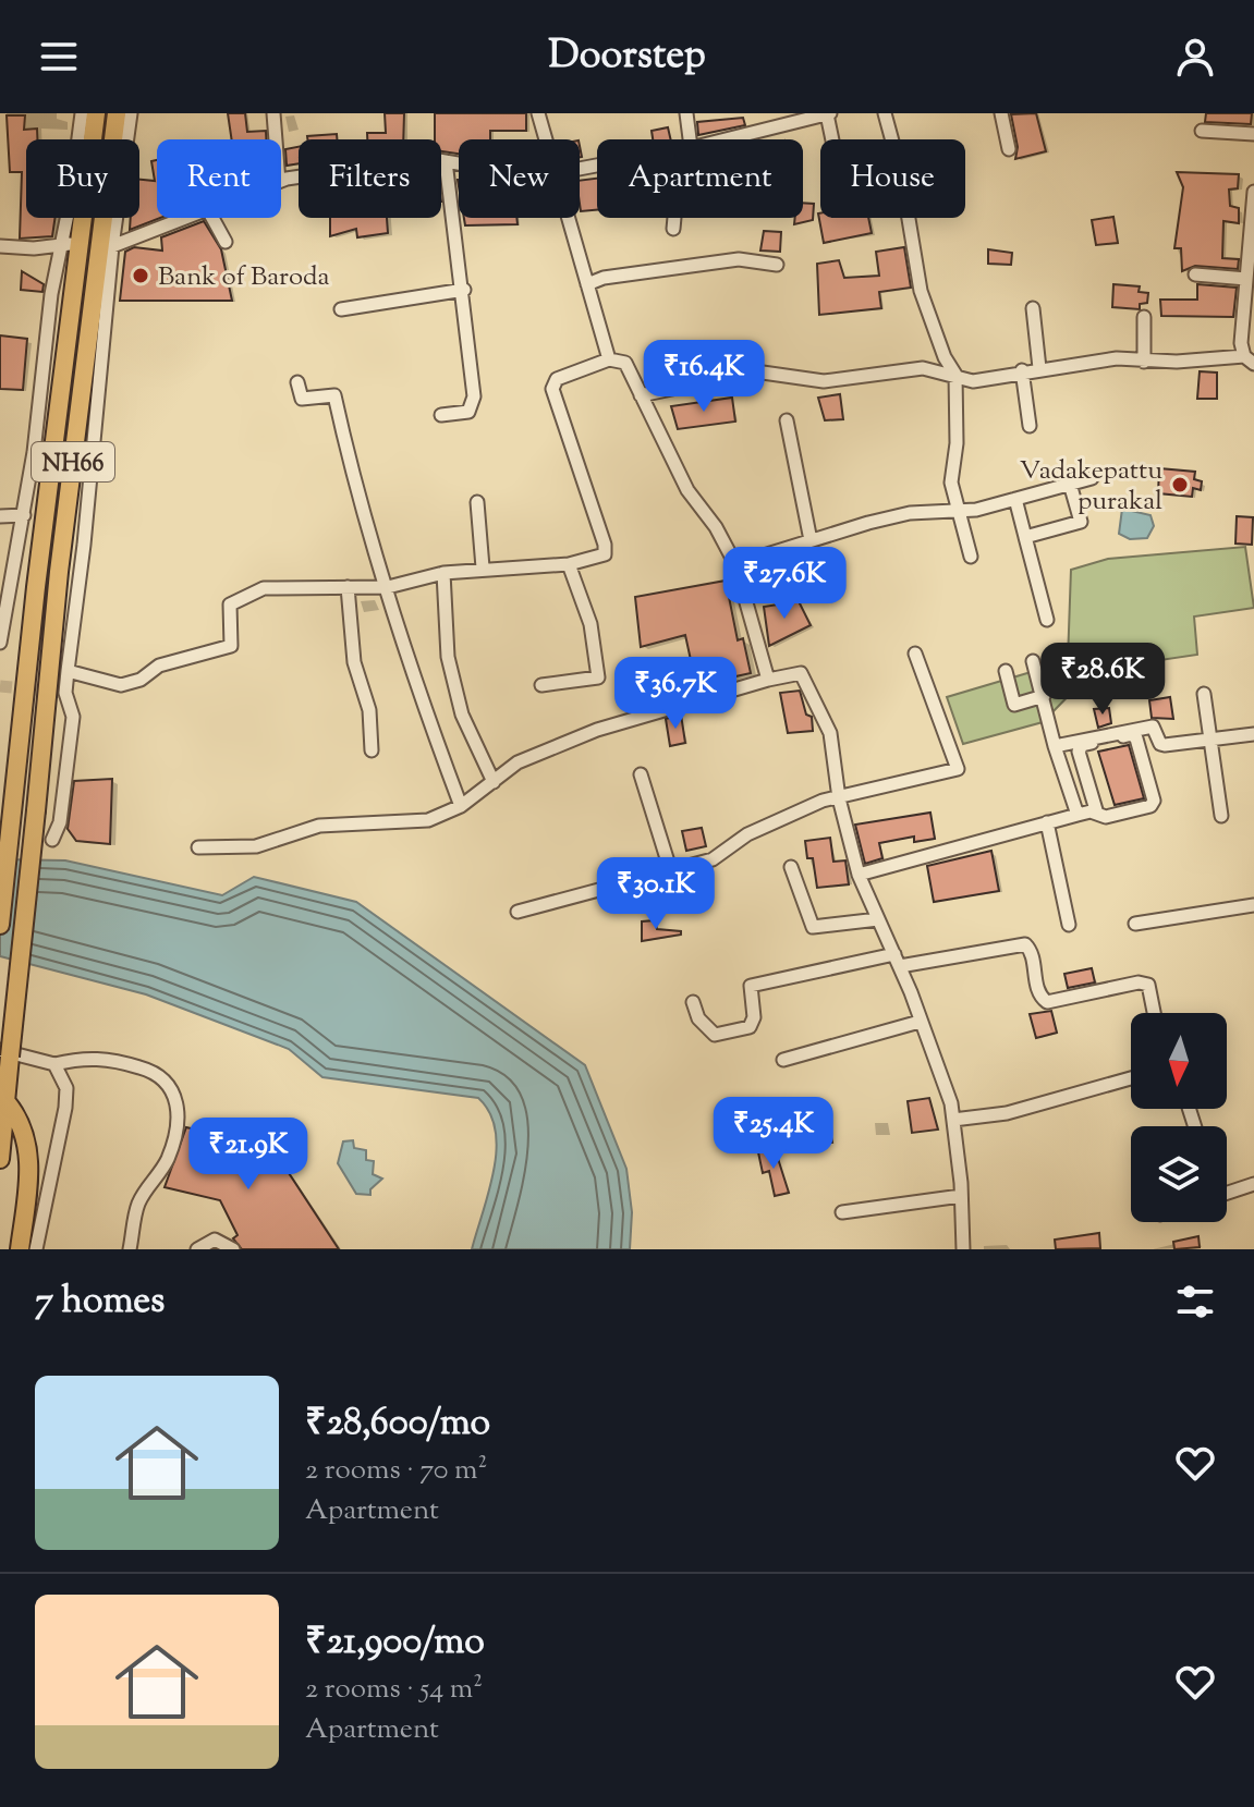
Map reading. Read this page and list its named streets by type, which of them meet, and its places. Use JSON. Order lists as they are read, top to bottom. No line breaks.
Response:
{"streets":{"highway":["NH66"]},"places":["Bank of Baroda","Vadakepattu purakal"],"north":"bottom","page":{"header":"Doorstep","chip":["Buy","Rent","Filters","New","Apartment","House"],"price":["₹16.4K","₹27.6K","₹28.6K","₹36.7K","₹30.1K","₹25.4K","₹21.9K"],"heading":"7 homes","list":[{"name":"₹28,600/mo","note":"2 rooms · 70 m² · Apartment"},{"name":"₹21,900/mo","note":"2 rooms · 54 m² · Apartment"}]}}
